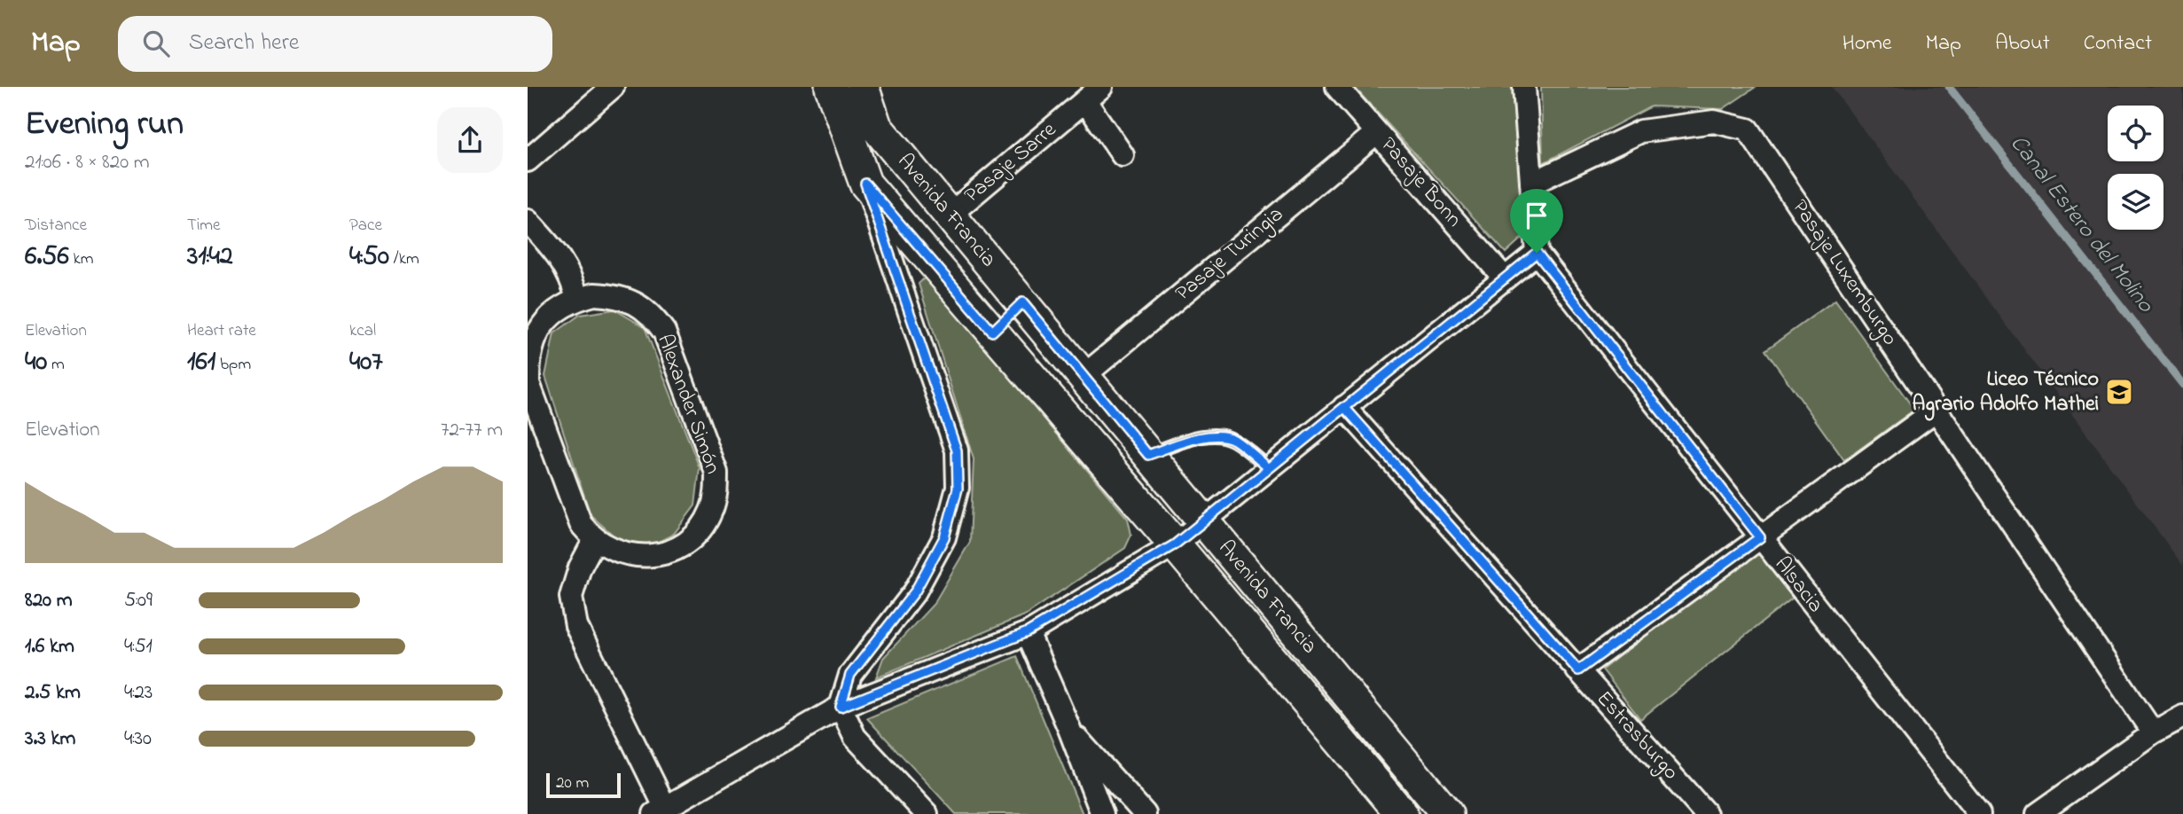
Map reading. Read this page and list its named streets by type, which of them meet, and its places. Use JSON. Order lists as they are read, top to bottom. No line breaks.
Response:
{"streets":{"main road":["Avenida Francia"],"street":["Pasaje Sarre","Pasaje Bonn","Pasaje Turingia","Pasaje Luxemburgo","Alexander Simón","Alsacia","Estrasburgo"]},"crossings":[["Pasaje Sarre","Avenida Francia"],["Pasaje Bonn","Pasaje Turingia"],["Avenida Francia","Pasaje Turingia"]],"water":["Canal Estero del Molino"],"places":{"school or university":["Liceo Técnico Agrario Adolfo Mathei"]},"scale_bar":"20 m","page":{"header":"Map","search":"Search here","nav":["Home","Map","About","Contact"],"heading":["Evening run","21:06 · 8 × 820 m"],"stats":[["Distance","6.56 km"],["Time","31:42"],["Pace","4:50 /km"],["Elevation","40 m"],["Heart rate","161 bpm"],["kcal","407"]],"chart":["Elevation","72–77 m"],"list":[{"name":"820 m","note":"5:09"},{"name":"1.6 km","note":"4:51"},{"name":"2.5 km","note":"4:23"},{"name":"3.3 km","note":"4:30"}],"scale":"20 m"}}
